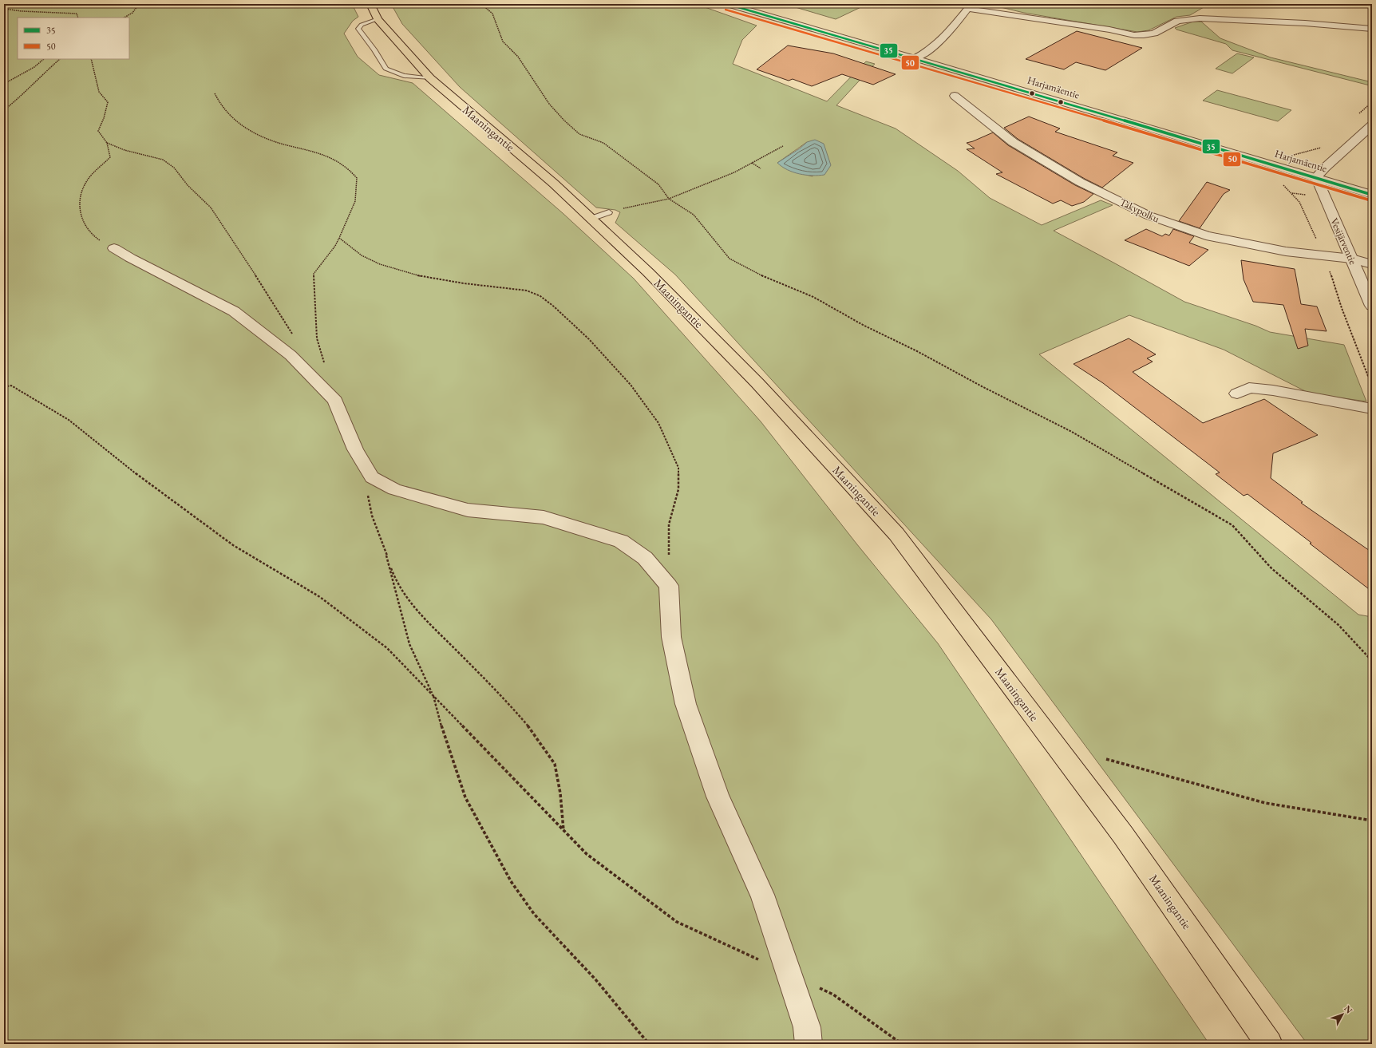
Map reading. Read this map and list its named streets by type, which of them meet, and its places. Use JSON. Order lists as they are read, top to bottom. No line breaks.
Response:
{"streets":{"main road":["Maaningantie"],"street":["Harjamäentie","Täkypolku","Vesijärventie"]},"crossings":[["Harjamäentie","Vesijärventie"],["Täkypolku","Vesijärventie"]],"lines":["transit line 35","transit line 50"],"legend":["35","50"],"north":"top right"}
